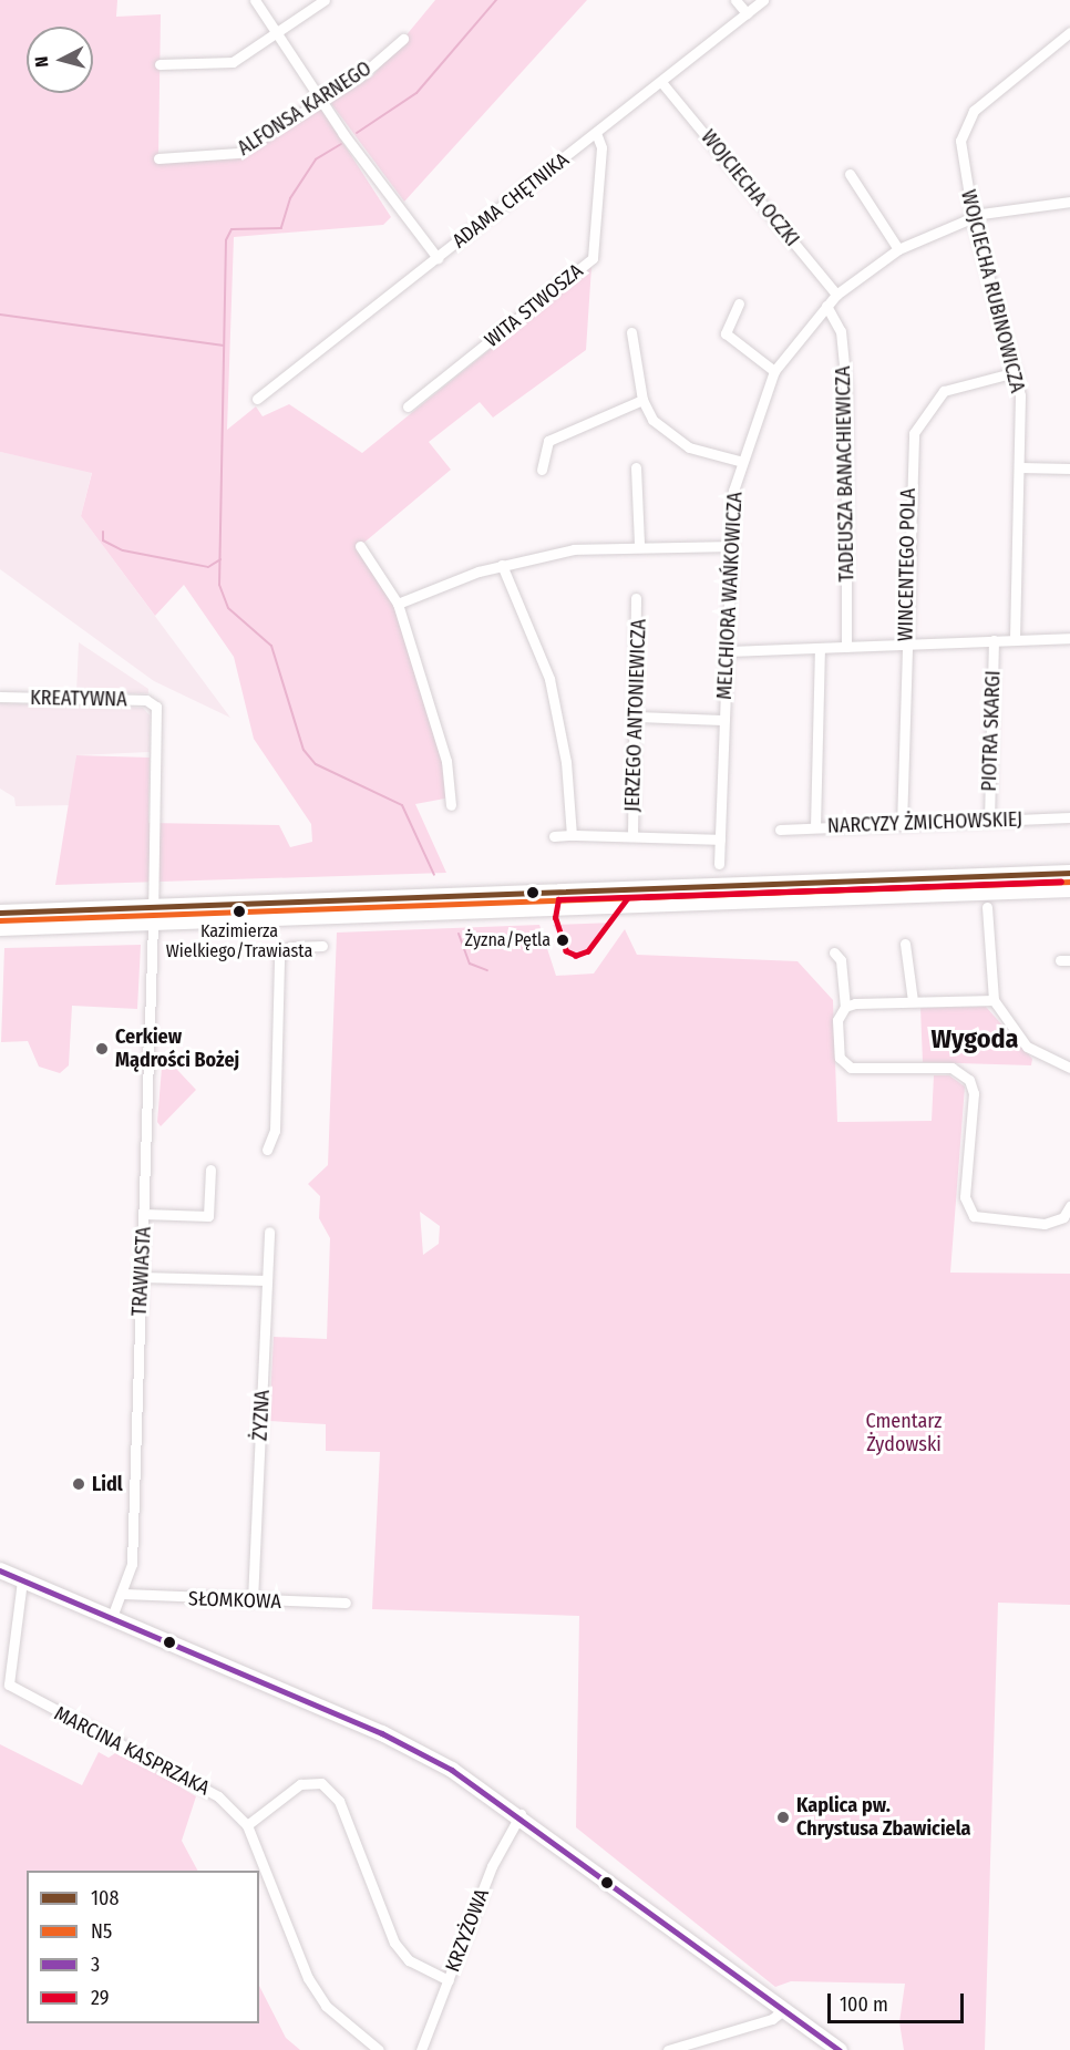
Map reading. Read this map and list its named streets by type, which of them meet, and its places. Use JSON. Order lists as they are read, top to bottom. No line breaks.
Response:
{"streets":{"street":["ALFONSA KARNEGO","WOJCIECHA OCZKI","ADAMA CHĘTNIKA","WOJCIECHA RUBINOWICZA","WITA STWOSZA","TADEUSZA BANACHIEWICZA","WINCENTEGO POLA","MELCHIORA WAŃKOWICZA","KREATYWNA","JERZEGO ANTONIEWICZA","PIOTRA SKARGI","NARCYZY ŻMICHOWSKIEJ","TRAWIASTA","ŻYZNA","SŁOMKOWA","MARCINA KASPRZAKA","KRZYŻOWA"]},"crossings":[["WOJCIECHA OCZKI","ADAMA CHĘTNIKA"],["WOJCIECHA OCZKI","MELCHIORA WAŃKOWICZA"],["ADAMA CHĘTNIKA","WITA STWOSZA"],["WOJCIECHA RUBINOWICZA","WINCENTEGO POLA"],["WOJCIECHA RUBINOWICZA","MELCHIORA WAŃKOWICZA"],["TADEUSZA BANACHIEWICZA","MELCHIORA WAŃKOWICZA"],["WINCENTEGO POLA","NARCYZY ŻMICHOWSKIEJ"],["MELCHIORA WAŃKOWICZA","JERZEGO ANTONIEWICZA"],["KREATYWNA","TRAWIASTA"],["PIOTRA SKARGI","NARCYZY ŻMICHOWSKIEJ"],["TRAWIASTA","SŁOMKOWA"],["ŻYZNA","SŁOMKOWA"]],"districts":["Wygoda"],"parks":["Cmentarz Żydowski"],"places":["Kazimierza Wielkiego/Trawiasta","Żyzna/Pętla","Cerkiew Mądrości Bożej","Lidl","Kaplica pw. Chrystusa Zbawiciela"],"lines":["transit line 108","transit line N5","transit line 29","transit line 3"],"legend":["108","N5","3","29"],"scale_bar":"100 m","north":"left"}
